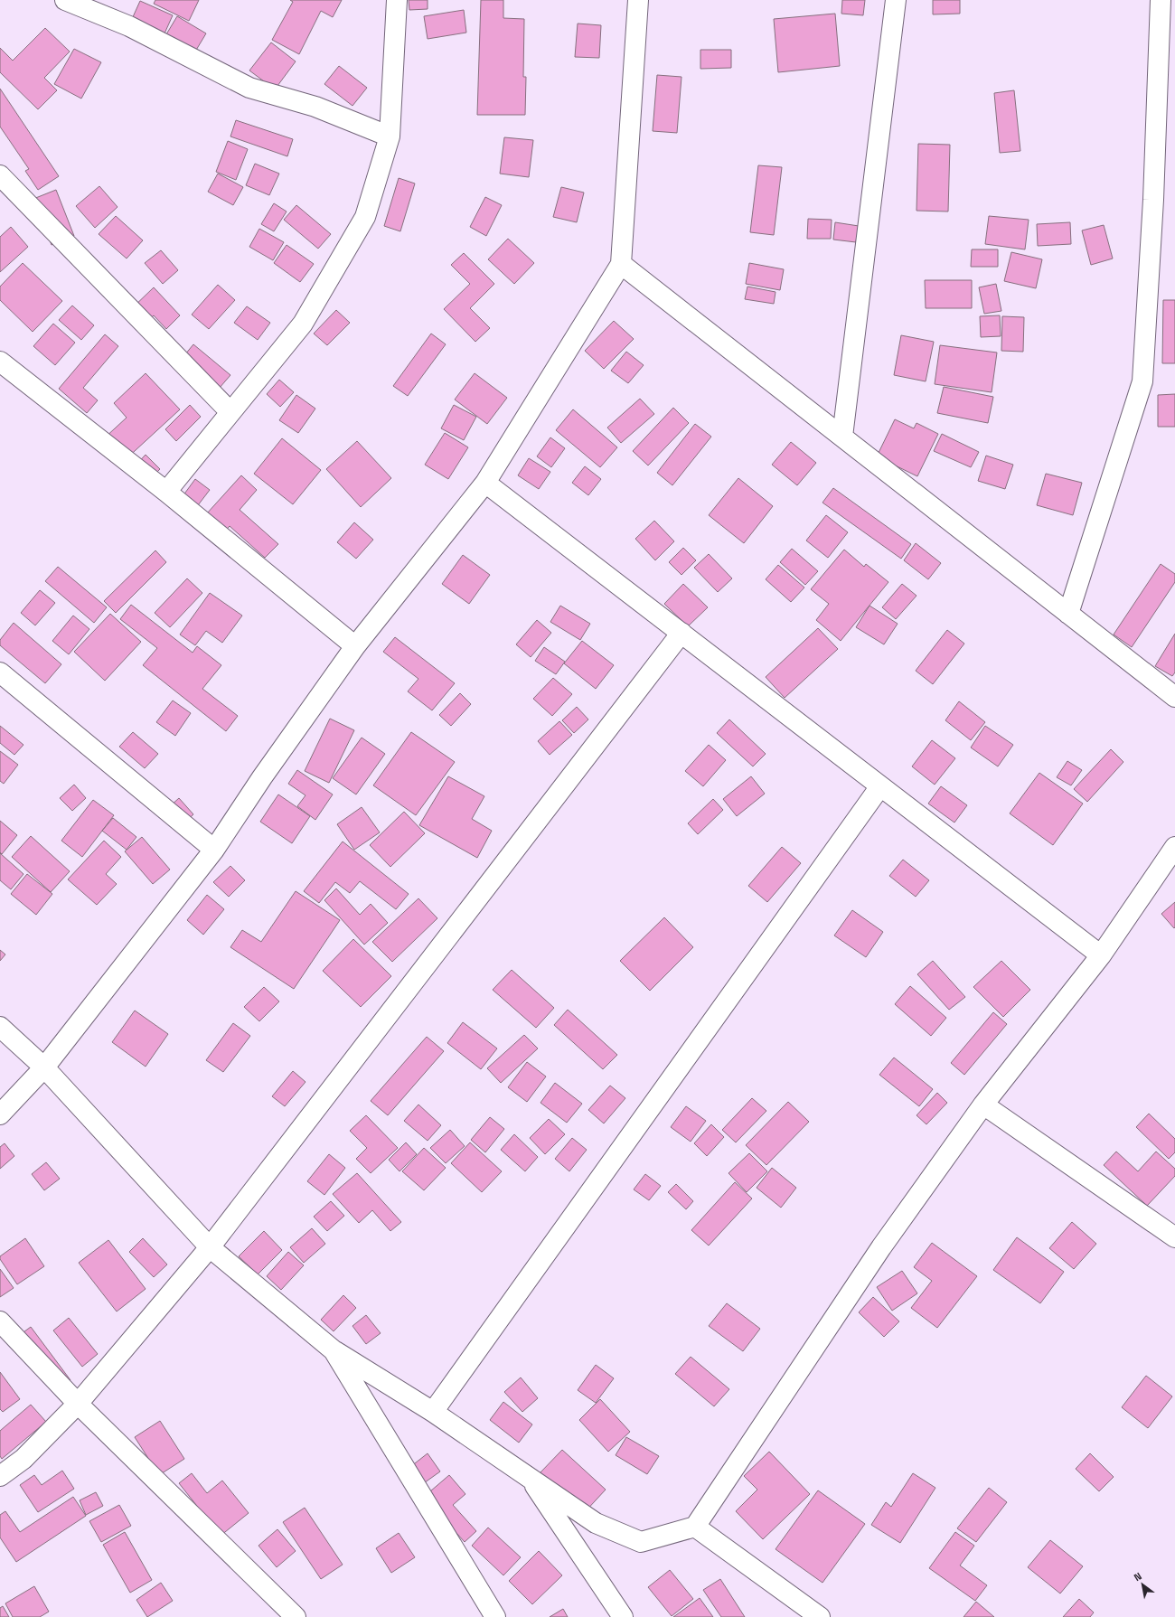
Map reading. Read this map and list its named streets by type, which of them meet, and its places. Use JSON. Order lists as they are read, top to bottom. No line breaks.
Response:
{"north":"top left"}
